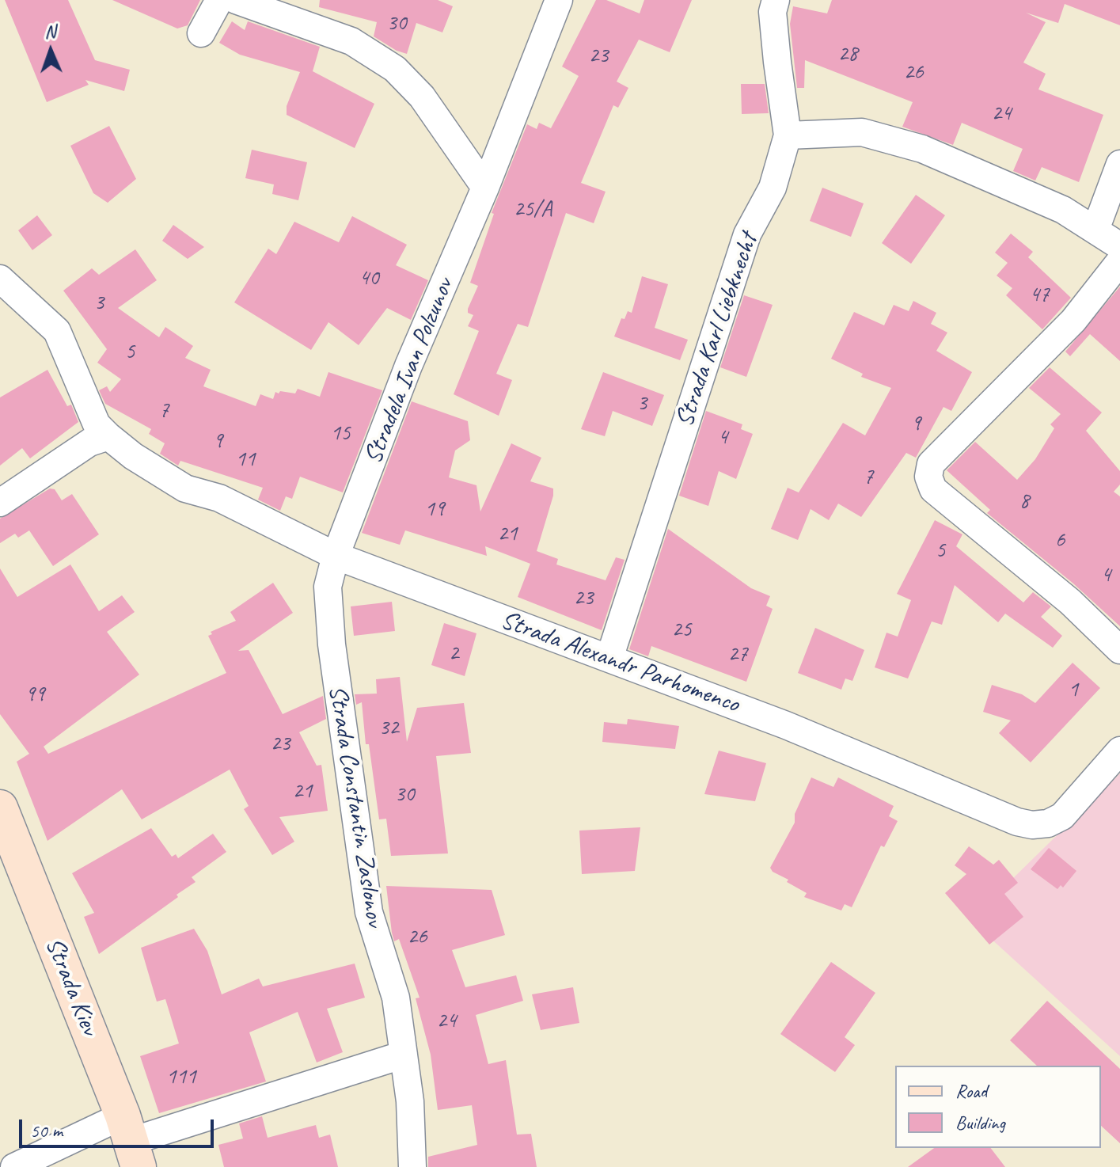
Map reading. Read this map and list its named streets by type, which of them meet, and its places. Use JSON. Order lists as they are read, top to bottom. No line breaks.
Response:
{"streets":{"main road":["Strada Kiev"],"street":["Strada Karl Liebknecht","Stradela Ivan Polzunov","Strada Alexandr Parhomenco","Strada Constantin Zaslonov"]},"crossings":[["Strada Karl Liebknecht","Strada Alexandr Parhomenco"],["Stradela Ivan Polzunov","Strada Alexandr Parhomenco"],["Stradela Ivan Polzunov","Strada Constantin Zaslonov"],["Strada Alexandr Parhomenco","Strada Constantin Zaslonov"]],"house_numbers":["30","28","23","26","24","25/A","40","47","3","5","3","7","9","15","4","9","11","7","8","19","21","6","5","4","23","25","2","27","1","99","32","23","21","30","26","24","111"],"legend":["Road","Building"],"scale_bar":"50 m","north":"top"}
